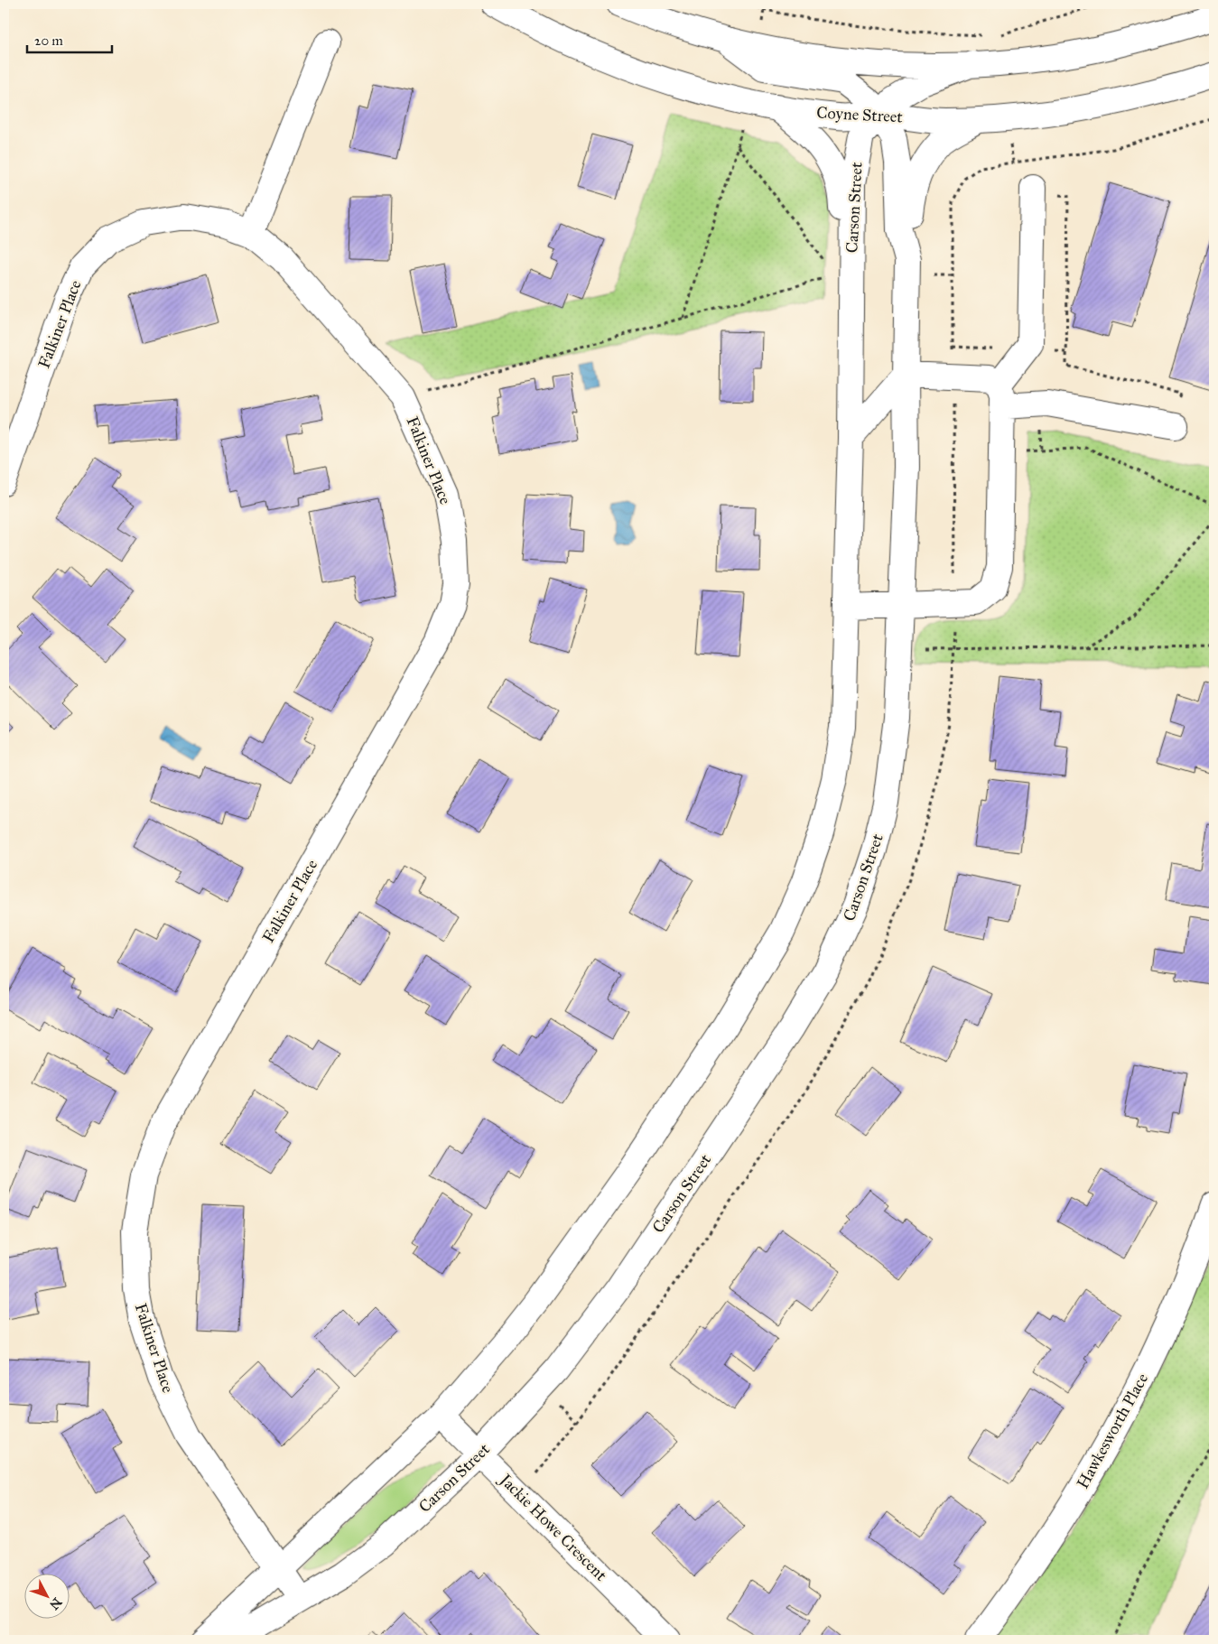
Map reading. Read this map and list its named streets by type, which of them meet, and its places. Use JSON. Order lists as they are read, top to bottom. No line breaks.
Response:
{"streets":{"street":["Coyne Street","Carson Street","Falkiner Place","Hawkesworth Place","Jackie Howe Crescent"]},"crossings":[["Coyne Street","Carson Street"],["Carson Street","Falkiner Place"],["Carson Street","Jackie Howe Crescent"]],"scale_bar":"20 m","north":"bottom right"}
